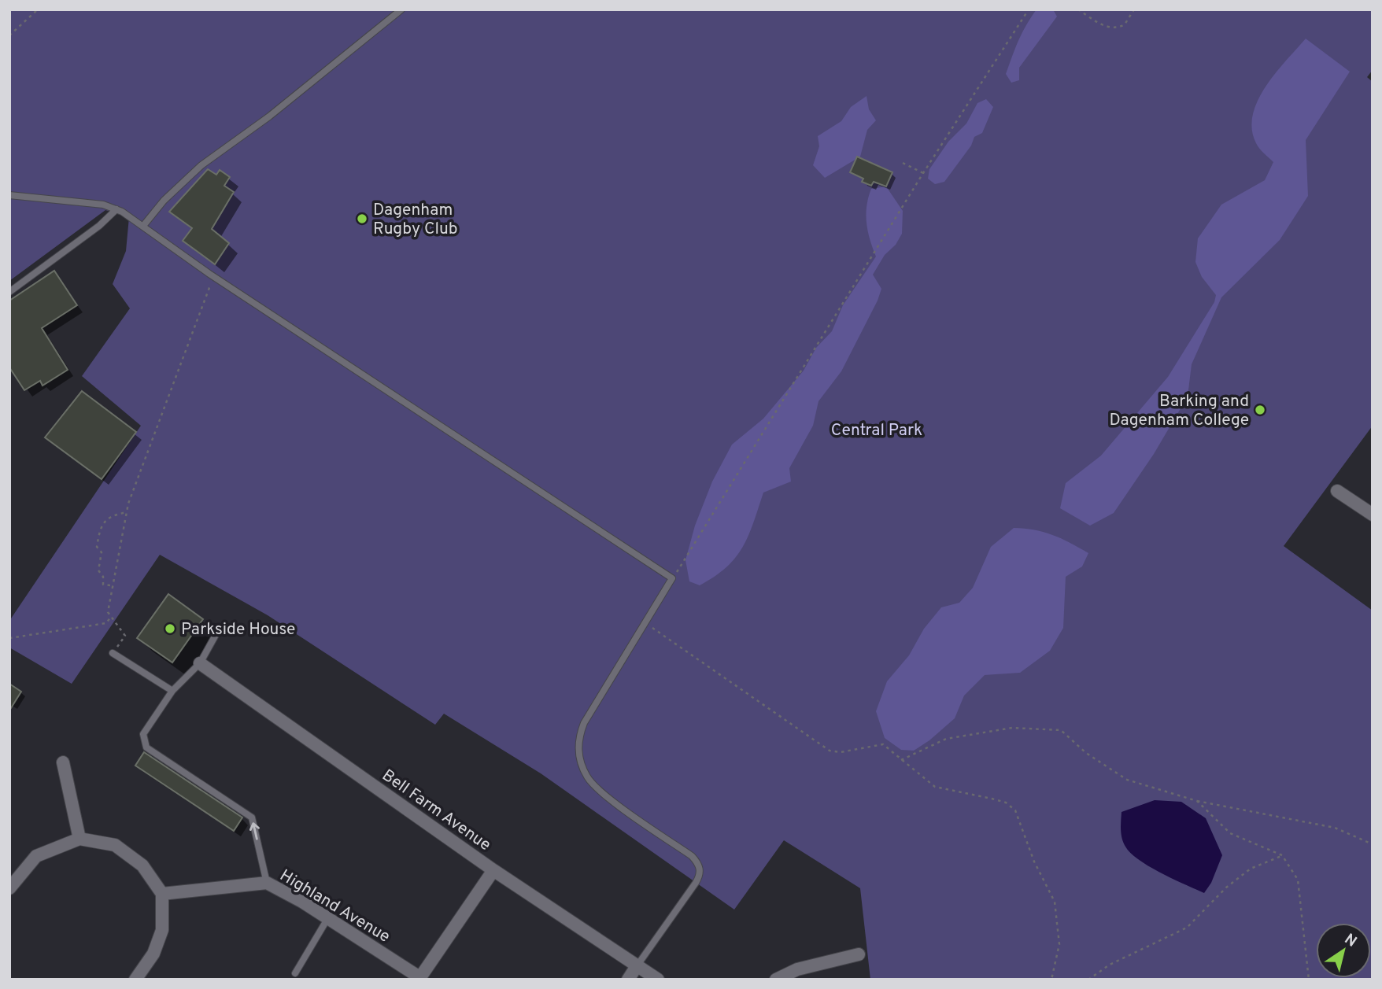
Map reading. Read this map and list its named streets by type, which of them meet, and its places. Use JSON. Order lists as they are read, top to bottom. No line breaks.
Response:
{"streets":{"street":["Bell Farm Avenue","Highland Avenue"]},"parks":["Central Park"],"places":["Dagenham Rugby Club","Barking and Dagenham College","Parkside House"],"north":"top right"}
